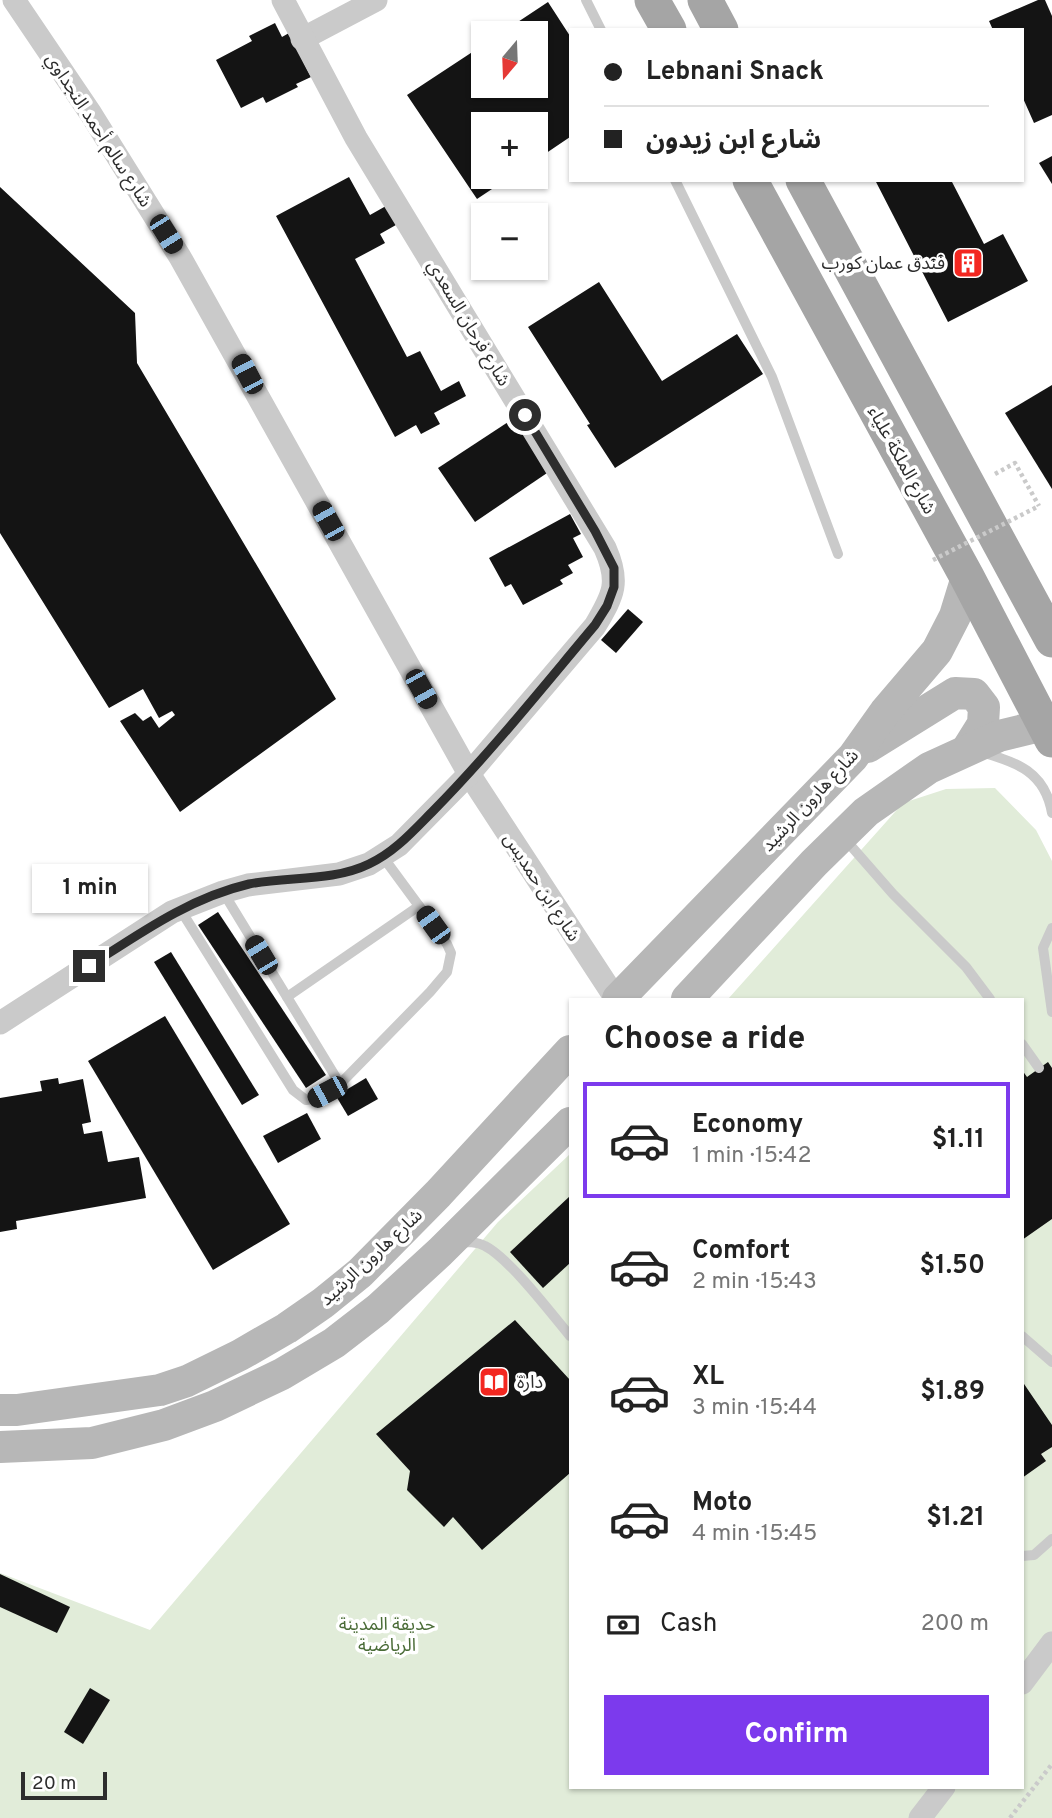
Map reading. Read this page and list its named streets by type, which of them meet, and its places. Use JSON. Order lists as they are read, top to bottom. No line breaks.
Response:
{"streets":{"main road":["شارع الملكة علياء","شارع هارون الرشيد"],"street":["شارع سالم أحمد النجداوي","شارع فرحان السعدي","شارع ابن حمديس"]},"crossings":[["شارع سالم أحمد النجداوي","شارع فرحان السعدي"],["شارع سالم أحمد النجداوي","شارع ابن حمديس"],["شارع فرحان السعدي","شارع ابن حمديس"],["شارع الملكة علياء","شارع هارون الرشيد"]],"parks":["حديقة المدينة الرياضية"],"places":{"building":["فندق عمان كورب"],"library":["دارة"]},"scale_bar":"20 m","north":"bottom","page":{"map_buttons":["+","−"],"banner":["Lebnani Snack","شارع ابن زيدون"],"bubble":"1 min","heading":"Choose a ride","list":[{"name":"Economy","note":"1 min · 15:42","value":"$1.11"},{"name":"Comfort","note":"2 min · 15:43","value":"$1.50"},{"name":"XL","note":"3 min · 15:44","value":"$1.89"},{"name":"Moto","note":"4 min · 15:45","value":"$1.21"}],"pay":["Cash","200 m"],"buttons":"Confirm","scale":"20 m"}}
